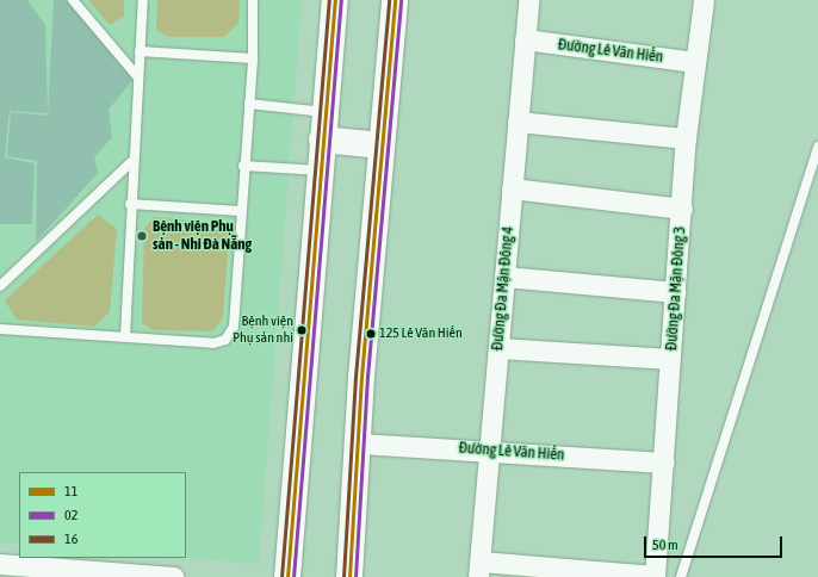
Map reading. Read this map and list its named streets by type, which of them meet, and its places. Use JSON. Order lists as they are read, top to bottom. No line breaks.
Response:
{"streets":{"street":["Đường Lê Văn Hiến","Đường Đa Mặn Đông 4","Đường Đa Mặn Đông 3"]},"crossings":[["Đường Lê Văn Hiến","Đường Đa Mặn Đông 4"],["Đường Lê Văn Hiến","Đường Đa Mặn Đông 3"]],"places":["Bệnh viện Phụ sản - Nhi Đà Nẵng","Bệnh viện Phụ sản nhi","125 Lê Văn Hiến"],"lines":["transit line 11","transit line 02","transit line 16"],"legend":["11","02","16"],"scale_bar":"50 m"}
